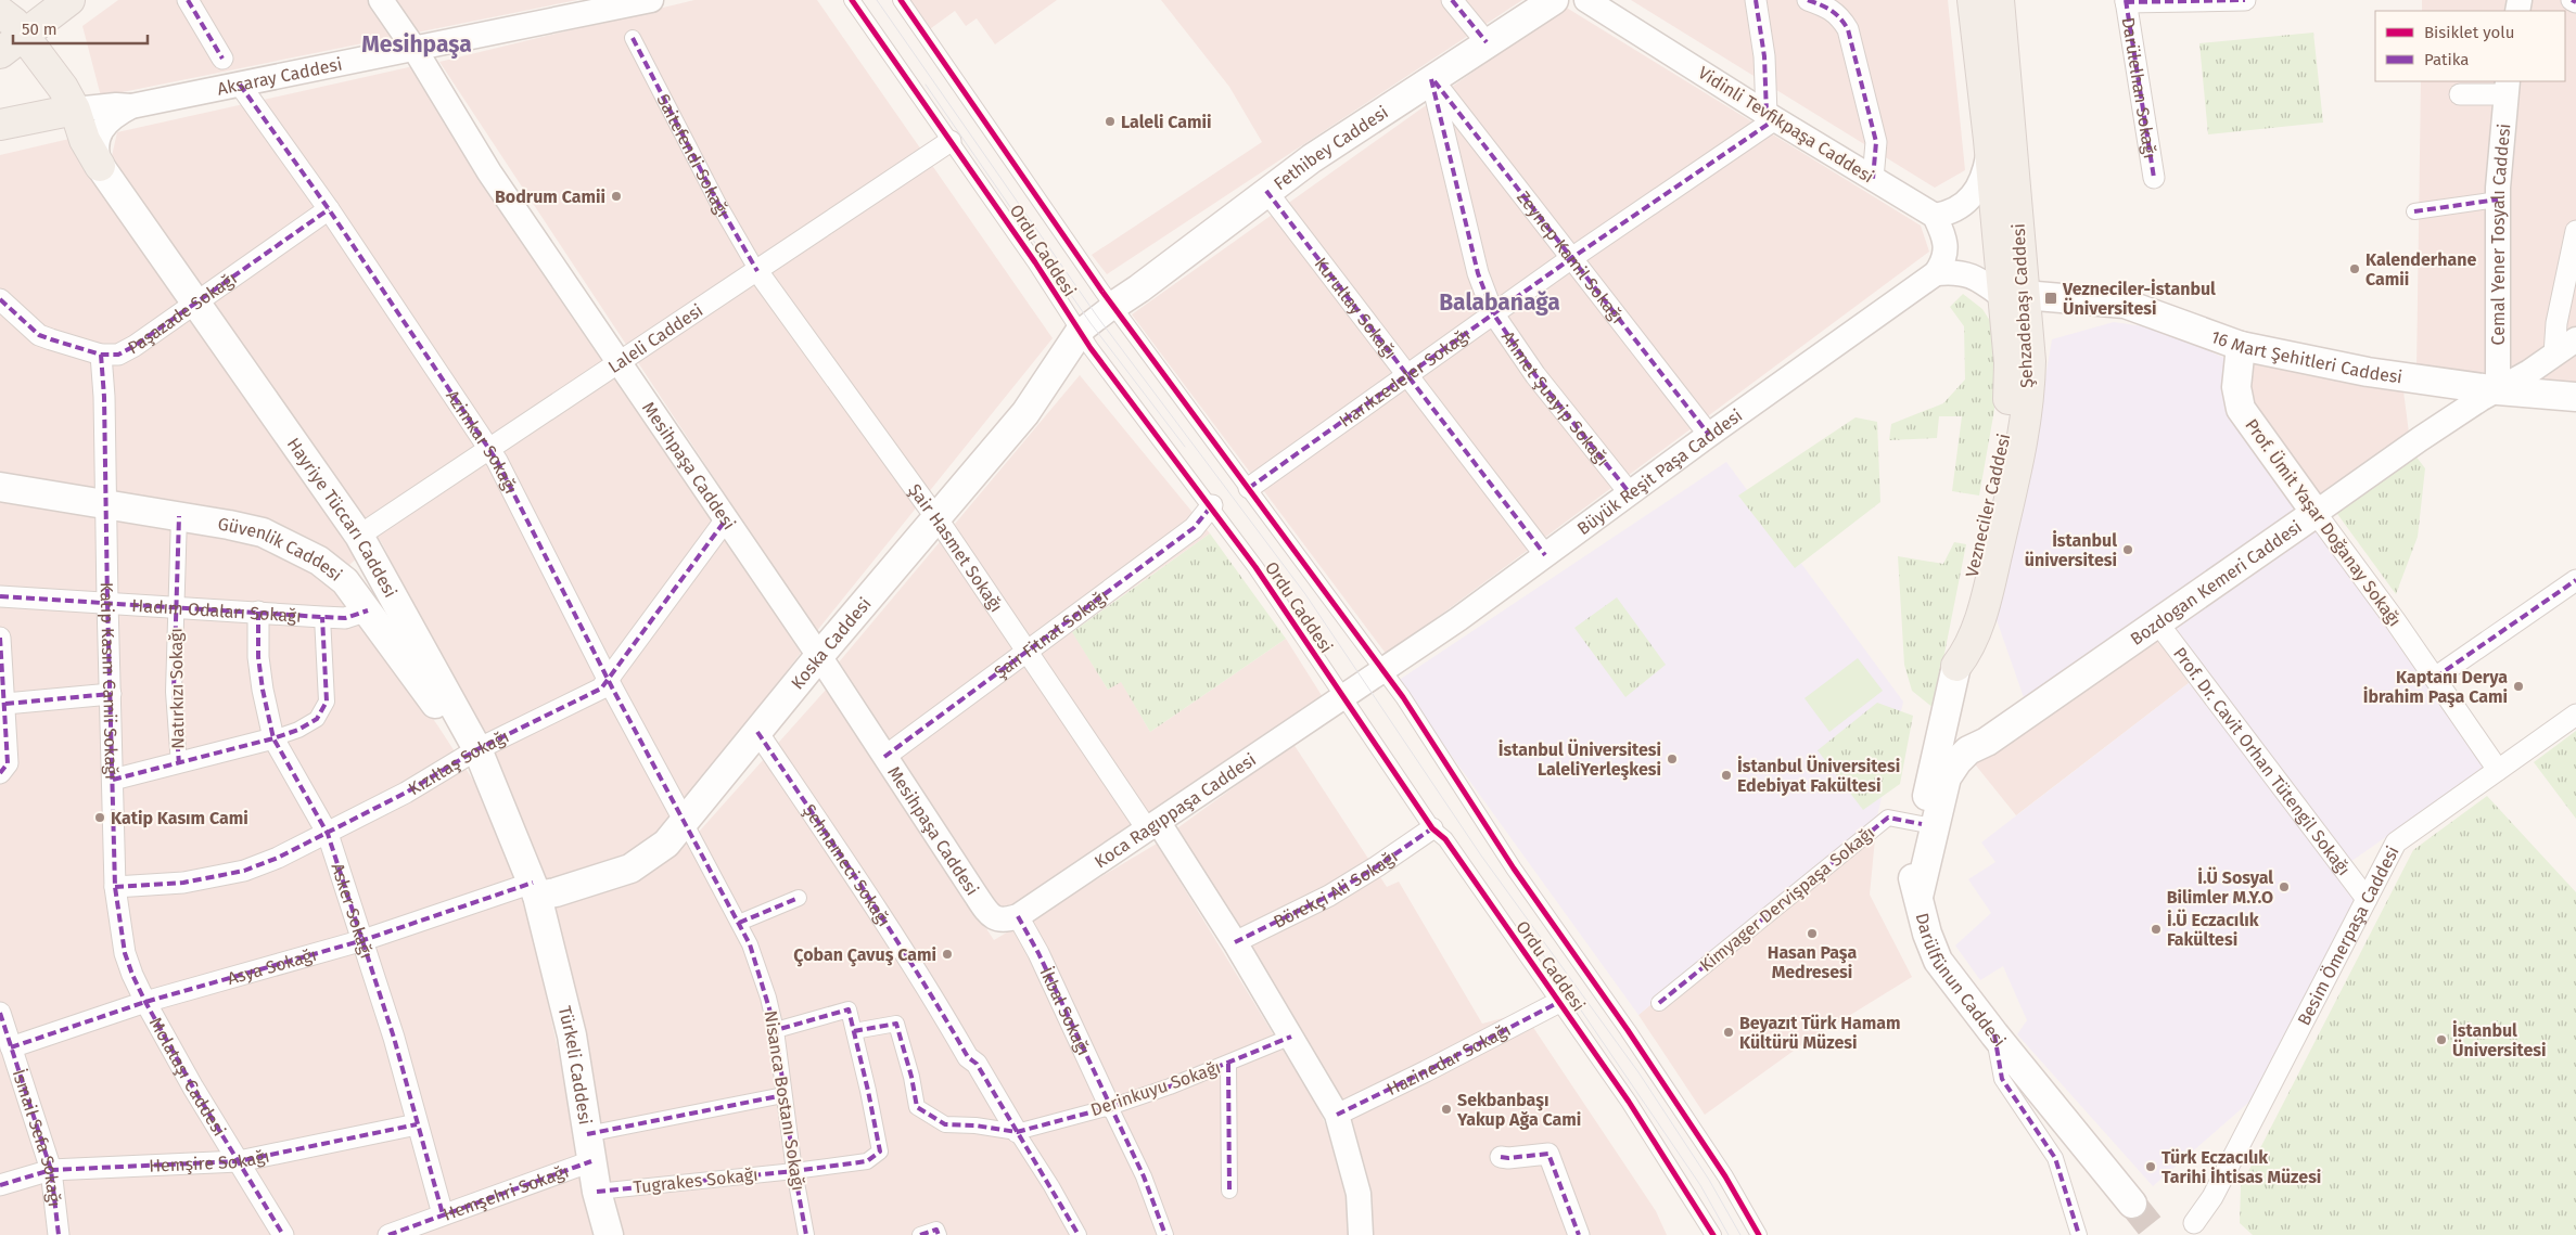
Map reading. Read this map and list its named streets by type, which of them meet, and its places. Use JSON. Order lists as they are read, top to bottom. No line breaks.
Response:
{"streets":{"main road":["Fethibey Caddesi","Şehzadebaşı Caddesi","16 Mart Şehitleri Caddesi","Vezneciler Caddesi","Hayriye Tüccarı Caddesi","Prof. Ümit Yaşar Doğanay Sokağı","Güvenlik Caddesi","Bozdogan Kemeri Caddesi","Koska Caddesi","Darülfünun Caddesi","Türkeli Caddesi"],"street":["Aksaray Caddesi","Darülelhan Sokağı","Vidinli Tevfikpaşa Caddesi","Saitefendi Sokağı","Cemal Yener Tosyalı Caddesi","Ordu Caddesi","Zeynep Kamil Sokağı","Kurultay Sokağı","Paşazade Sokağı","Laleli Caddesi","Harıkzedeler Sokağı","Ahmet Şuayip Sokağı","Azimkar Sokağı","Mesihpaşa Caddesi","Büyük Reşit Paşa Caddesi","Şair Hasmet Sokağı","Hadım Odaları Sokağı","Şair Fitnat Sokağı","Katip Kasım Camii Sokağı","Natırkızı Sokağı","Prof. Dr. Cavit Orhan Tütengil Sokağı","Kızıltaş Sokağı","Koca Ragıppaşa Caddesi","Şehnameci Sokağı","Börekçi Ali Sokağı","Kimyager Dervişpaşa Sokağı","Asker Sokağı","Besim Ömerpaşa Caddesi","Asya Sokağı","İkbal Sokağı","Hazinedar Sokağı","Molataşı Caddesi","Derinkuyu Sokağı","Nisanca Bostanı Sokağı","İsmail Sefa Sokağı","Hemşire Sokağı","Tugrakes Sokağı","Hemşehri Sokağı"]},"crossings":[["Aksaray Caddesi","Azimkar Sokağı"],["Aksaray Caddesi","Mesihpaşa Caddesi"],["Vidinli Tevfikpaşa Caddesi","Harıkzedeler Sokağı"],["Fethibey Caddesi","Ordu Caddesi"],["Fethibey Caddesi","Zeynep Kamil Sokağı"],["Fethibey Caddesi","Kurultay Sokağı"],["Fethibey Caddesi","Ahmet Şuayip Sokağı"],["Saitefendi Sokağı","Laleli Caddesi"],["Saitefendi Sokağı","Şair Hasmet Sokağı"],["Cemal Yener Tosyalı Caddesi","16 Mart Şehitleri Caddesi"],["Cemal Yener Tosyalı Caddesi","Bozdogan Kemeri Caddesi"],["Ordu Caddesi","Laleli Caddesi"],["Ordu Caddesi","Harıkzedeler Sokağı"],["Ordu Caddesi","Büyük Reşit Paşa Caddesi"],["Ordu Caddesi","Şair Fitnat Sokağı"],["Ordu Caddesi","Koska Caddesi"],["Ordu Caddesi","Koca Ragıppaşa Caddesi"],["Ordu Caddesi","Börekçi Ali Sokağı"],["Ordu Caddesi","Hazinedar Sokağı"],["Zeynep Kamil Sokağı","Harıkzedeler Sokağı"],["Zeynep Kamil Sokağı","Ahmet Şuayip Sokağı"],["Zeynep Kamil Sokağı","Büyük Reşit Paşa Caddesi"],["Şehzadebaşı Caddesi","16 Mart Şehitleri Caddesi"],["Şehzadebaşı Caddesi","Vezneciler Caddesi"],["Kurultay Sokağı","Harıkzedeler Sokağı"],["Kurultay Sokağı","Büyük Reşit Paşa Caddesi"],["Paşazade Sokağı","Azimkar Sokağı"],["Paşazade Sokağı","Hayriye Tüccarı Caddesi"],["Paşazade Sokağı","Katip Kasım Camii Sokağı"],["Laleli Caddesi","Azimkar Sokağı"],["Laleli Caddesi","Mesihpaşa Caddesi"],["Laleli Caddesi","Hayriye Tüccarı Caddesi"],["Laleli Caddesi","Şair Hasmet Sokağı"],["16 Mart Şehitleri Caddesi","Vezneciler Caddesi"],["16 Mart Şehitleri Caddesi","Prof. Ümit Yaşar Doğanay Sokağı"],["16 Mart Şehitleri Caddesi","Bozdogan Kemeri Caddesi"],["Harıkzedeler Sokağı","Ahmet Şuayip Sokağı"],["Ahmet Şuayip Sokağı","Büyük Reşit Paşa Caddesi"],["Azimkar Sokağı","Koska Caddesi"],["Azimkar Sokağı","Kızıltaş Sokağı"],["Azimkar Sokağı","Nisanca Bostanı Sokağı"],["Mesihpaşa Caddesi","Şair Fitnat Sokağı"],["Mesihpaşa Caddesi","Koska Caddesi"],["Mesihpaşa Caddesi","Kızıltaş Sokağı"],["Mesihpaşa Caddesi","Koca Ragıppaşa Caddesi"],["Mesihpaşa Caddesi","İkbal Sokağı"],["Büyük Reşit Paşa Caddesi","Koca Ragıppaşa Caddesi"],["Vezneciler Caddesi","Darülfünun Caddesi"],["Hayriye Tüccarı Caddesi","Güvenlik Caddesi"],["Hayriye Tüccarı Caddesi","Koska Caddesi"],["Hayriye Tüccarı Caddesi","Kızıltaş Sokağı"],["Hayriye Tüccarı Caddesi","Asya Sokağı"],["Hayriye Tüccarı Caddesi","Türkeli Caddesi"],["Prof. Ümit Yaşar Doğanay Sokağı","Bozdogan Kemeri Caddesi"],["Prof. Ümit Yaşar Doğanay Sokağı","Besim Ömerpaşa Caddesi"],["Şair Hasmet Sokağı","Şair Fitnat Sokağı"],["Şair Hasmet Sokağı","Koska Caddesi"],["Şair Hasmet Sokağı","Koca Ragıppaşa Caddesi"],["Güvenlik Caddesi","Hadım Odaları Sokağı"],["Güvenlik Caddesi","Katip Kasım Camii Sokağı"],["Güvenlik Caddesi","Natırkızı Sokağı"],["Güvenlik Caddesi","Kızıltaş Sokağı"],["Bozdogan Kemeri Caddesi","Prof. Dr. Cavit Orhan Tütengil Sokağı"],["Bozdogan Kemeri Caddesi","Darülfünun Caddesi"],["Hadım Odaları Sokağı","Katip Kasım Camii Sokağı"],["Hadım Odaları Sokağı","Natırkızı Sokağı"],["Hadım Odaları Sokağı","Asker Sokağı"],["Koska Caddesi","Şehnameci Sokağı"],["Koska Caddesi","Asya Sokağı"],["Koska Caddesi","Türkeli Caddesi"],["Koska Caddesi","Nisanca Bostanı Sokağı"],["Katip Kasım Camii Sokağı","Kızıltaş Sokağı"],["Katip Kasım Camii Sokağı","Asya Sokağı"],["Katip Kasım Camii Sokağı","Molataşı Caddesi"],["Prof. Dr. Cavit Orhan Tütengil Sokağı","Besim Ömerpaşa Caddesi"],["Kızıltaş Sokağı","Asker Sokağı"],["Koca Ragıppaşa Caddesi","İkbal Sokağı"],["Şehnameci Sokağı","Derinkuyu Sokağı"],["Kimyager Dervişpaşa Sokağı","Darülfünun Caddesi"],["Asker Sokağı","Asya Sokağı"],["Asker Sokağı","Hemşire Sokağı"],["Asker Sokağı","Hemşehri Sokağı"],["Asya Sokağı","Türkeli Caddesi"],["Asya Sokağı","Molataşı Caddesi"],["Asya Sokağı","İsmail Sefa Sokağı"],["İkbal Sokağı","Derinkuyu Sokağı"],["Türkeli Caddesi","Tugrakes Sokağı"],["Türkeli Caddesi","Hemşehri Sokağı"],["Molataşı Caddesi","Hemşire Sokağı"],["Nisanca Bostanı Sokağı","Tugrakes Sokağı"],["İsmail Sefa Sokağı","Hemşire Sokağı"]],"districts":["Mesihpaşa","Balabanağa"],"places":{"other":["Laleli Camii","Bodrum Camii","Kalenderhane Camii","İstanbul üniversitesi","Kaptanı Derya İbrahim Paşa Cami","İstanbul Üniversitesi LaleliYerleşkesi","İstanbul Üniversitesi Edebiyat Fakültesi","Katip Kasım Cami","İ.Ü Sosyal Bilimler M.Y.O","İ.Ü Eczacılık Fakültesi","Hasan Paşa Medresesi","Çoban Çavuş Cami","Beyazıt Türk Hamam Kültürü Müzesi","İstanbul Üniversitesi","Sekbanbaşı Yakup Ağa Cami","Türk Eczacılık Tarihi İhtisas Müzesi"],"transit":["Vezneciler-İstanbul Üniversitesi"]},"legend":["Bisiklet yolu","Patika"],"scale_bar":"50 m"}
